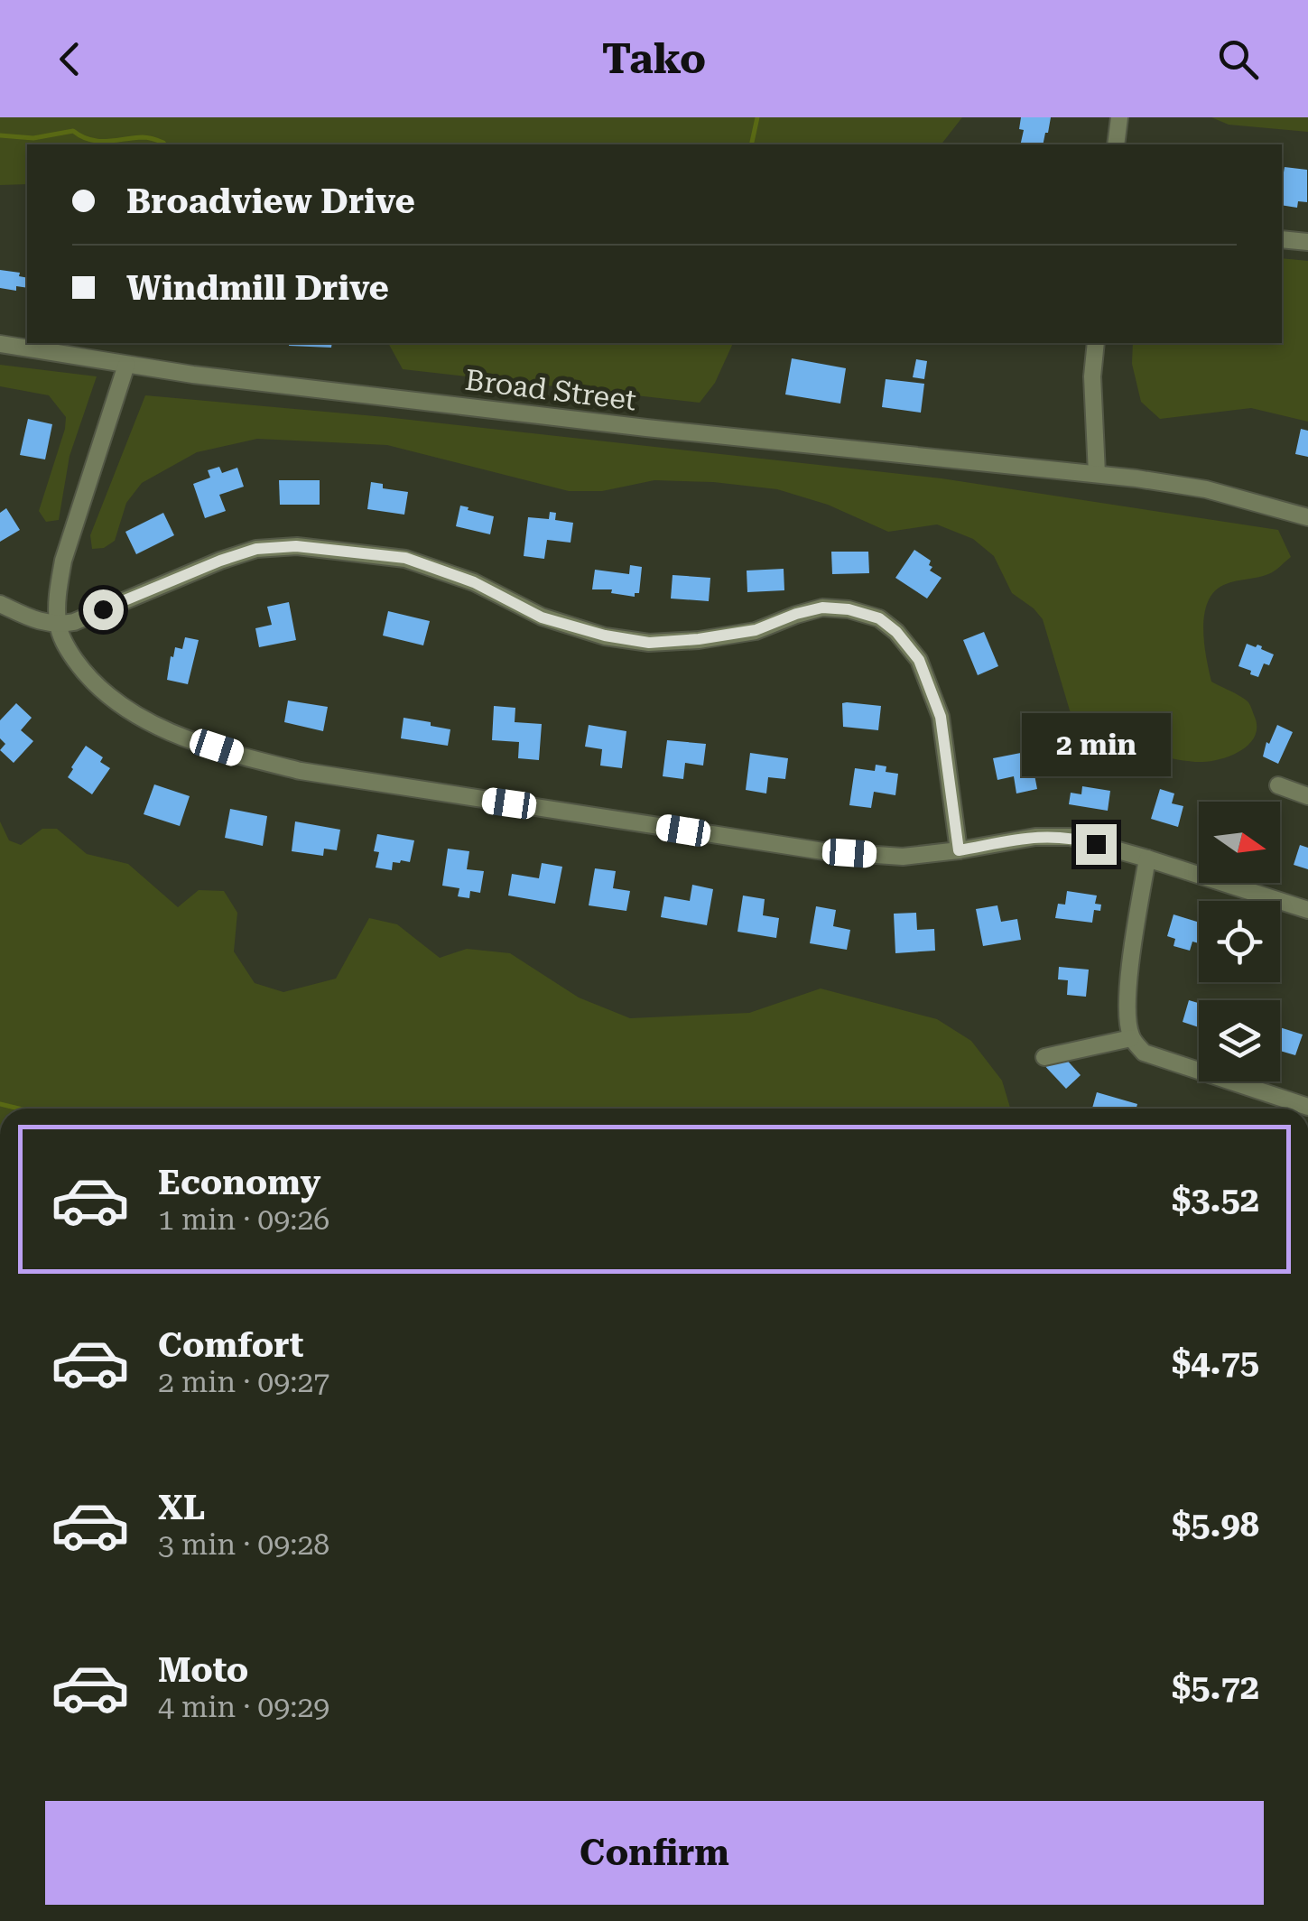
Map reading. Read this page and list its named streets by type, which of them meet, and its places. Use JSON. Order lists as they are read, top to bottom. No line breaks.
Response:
{"streets":{"street":["Broad Street"]},"north":"right","page":{"header":"Tako","banner":["Broadview Drive","Windmill Drive"],"bubble":"2 min","list":[{"name":"Economy","note":"1 min · 09:26","value":"$3.52"},{"name":"Comfort","note":"2 min · 09:27","value":"$4.75"},{"name":"XL","note":"3 min · 09:28","value":"$5.98"},{"name":"Moto","note":"4 min · 09:29","value":"$5.72"}],"buttons":"Confirm"}}
